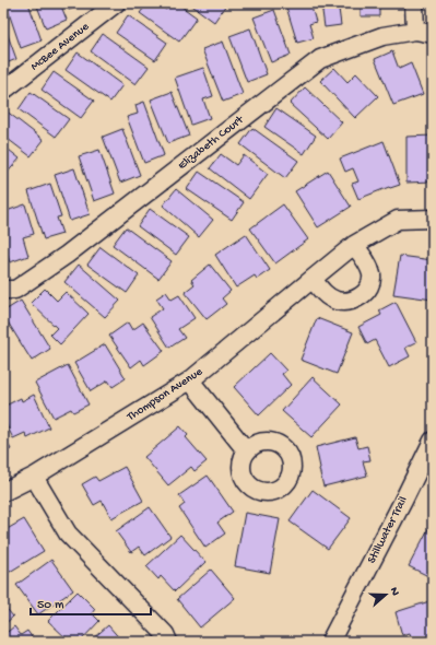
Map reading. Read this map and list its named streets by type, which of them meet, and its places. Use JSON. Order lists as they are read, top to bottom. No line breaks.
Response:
{"streets":{"street":["McBee Avenue","Elizabeth Court","Thompson Avenue","Stillwater Trail"]},"scale_bar":"50 m","north":"right"}
